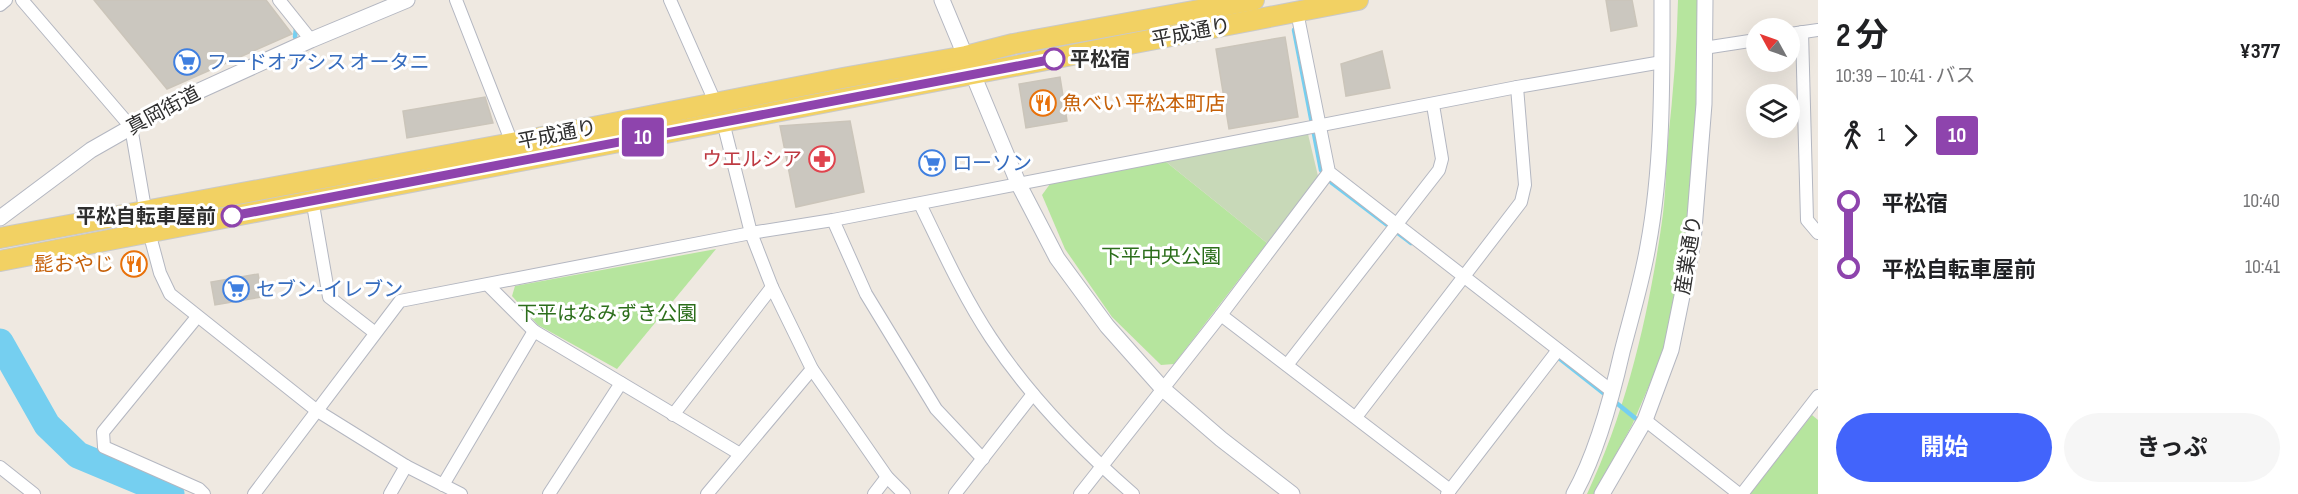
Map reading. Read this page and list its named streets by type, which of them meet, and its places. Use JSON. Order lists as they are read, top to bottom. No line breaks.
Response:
{"streets":{"main road":["平成通り"],"street":["真岡街道","産業通り"]},"parks":["下平中央公園","下平はなみずき公園"],"places":{"other":["平松宿","平松自転車屋前"],"supermarket":["フードオアシス オータニ","ローソン","セブン-イレブン"],"restaurant":["魚べい 平松本町店","髭おやじ"],"pharmacy":["ウエルシア"]},"lines":["bus line 10"],"north":"top left","page":{"on_map":"10","heading":["2 分","10:39 – 10:41 · バス","¥377"],"legs":["1","10"],"list":[{"name":"平松宿","value":"10:40"},{"name":"平松自転車屋前","value":"10:41"}],"buttons":["開始","きっぷ"]}}
